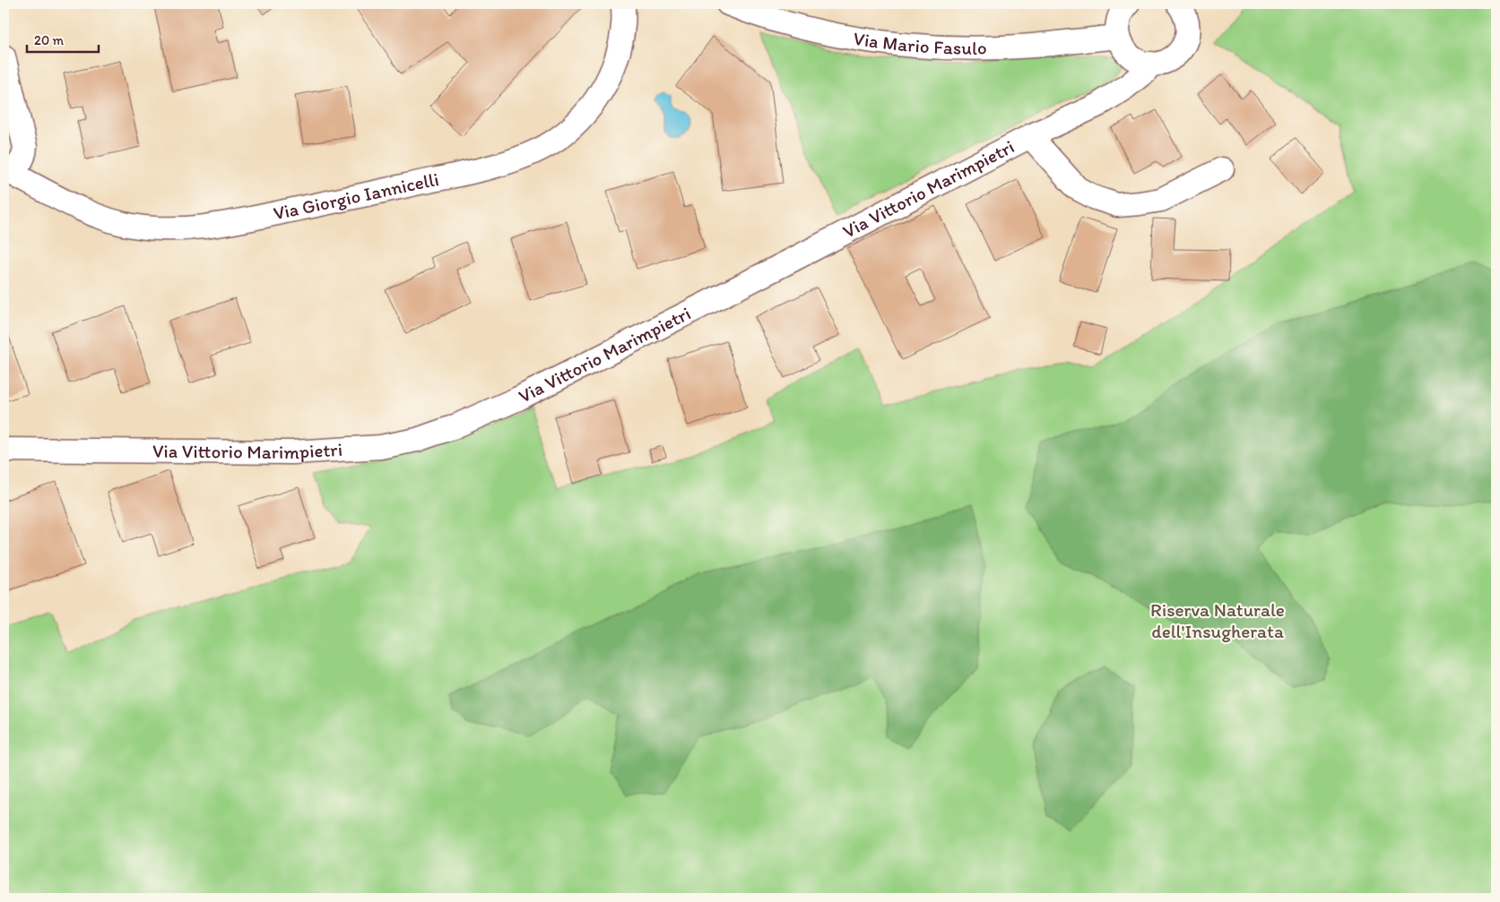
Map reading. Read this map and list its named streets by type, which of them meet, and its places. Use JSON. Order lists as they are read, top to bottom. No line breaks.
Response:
{"streets":{"street":["Via Mario Fasulo","Via Vittorio Marimpietri","Via Giorgio Iannicelli"]},"parks":["Riserva Naturale dell'Insugherata"],"scale_bar":"20 m"}
